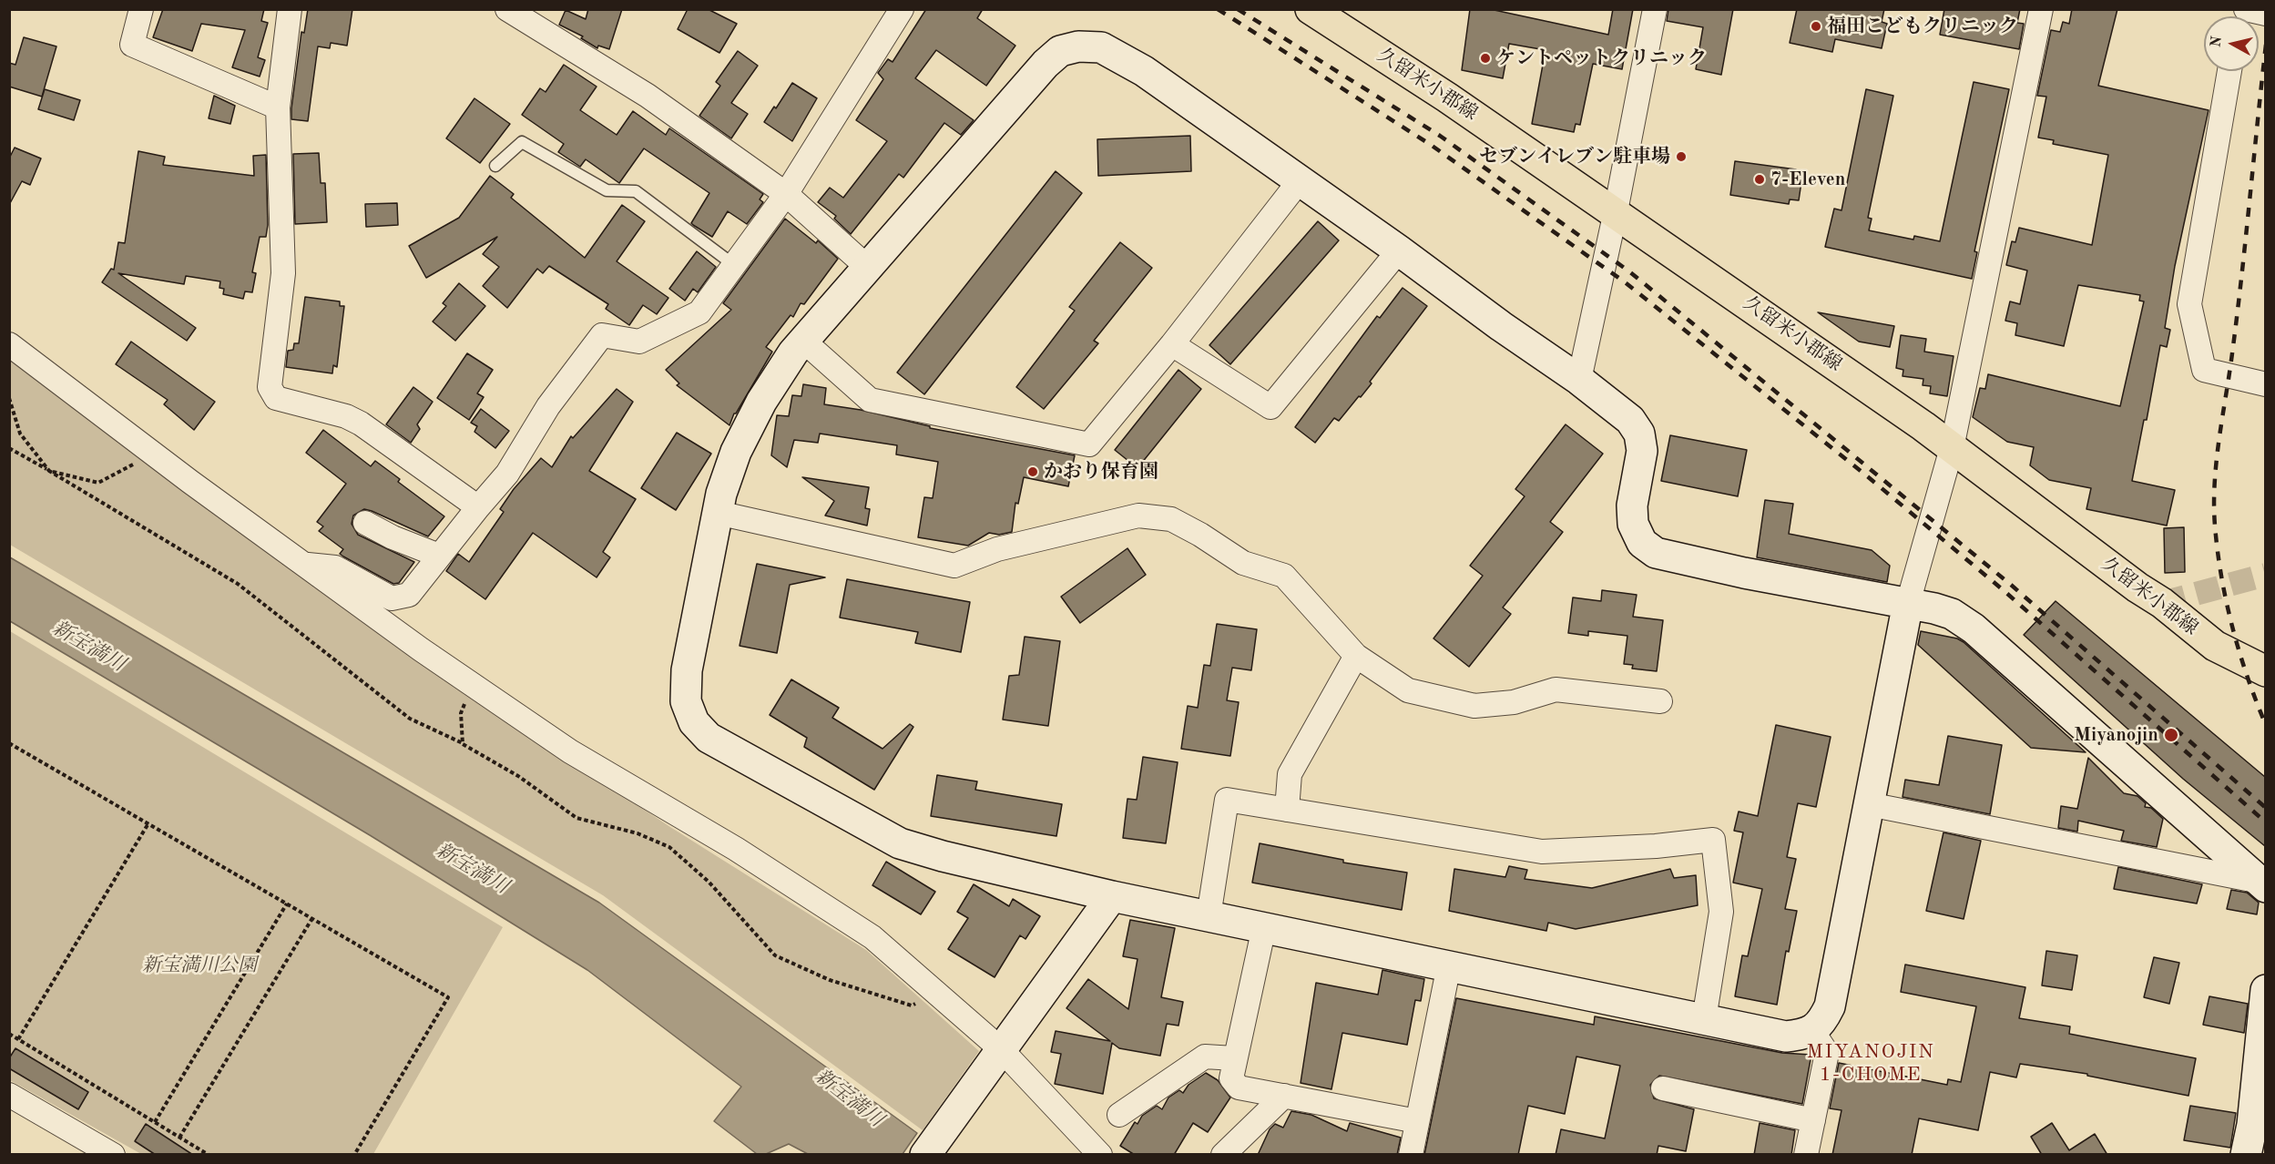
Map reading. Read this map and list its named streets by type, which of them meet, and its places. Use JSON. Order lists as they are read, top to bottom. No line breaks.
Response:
{"streets":{"main road":["久留米小郡線"]},"districts":["MIYANOJIN 1-CHOME"],"water":["新宝満川"],"parks":["新宝満川公園"],"places":["福田こどもクリニック","ケントペットクリニック","セブンイレブン駐車場","7-Eleven","かおり保育園","Miyanojin"],"north":"left"}
